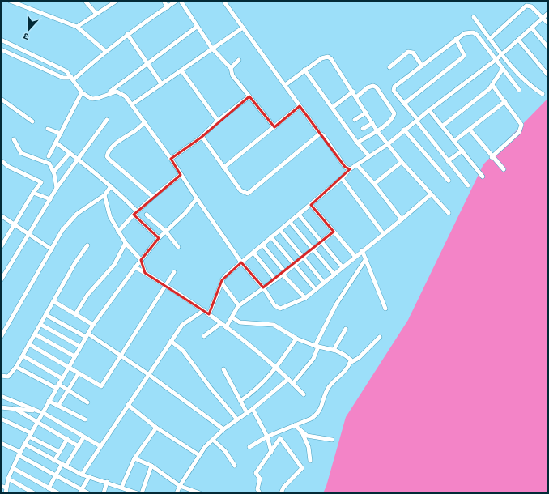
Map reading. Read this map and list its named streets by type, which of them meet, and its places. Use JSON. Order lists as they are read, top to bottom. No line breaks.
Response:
{"north":"bottom"}
